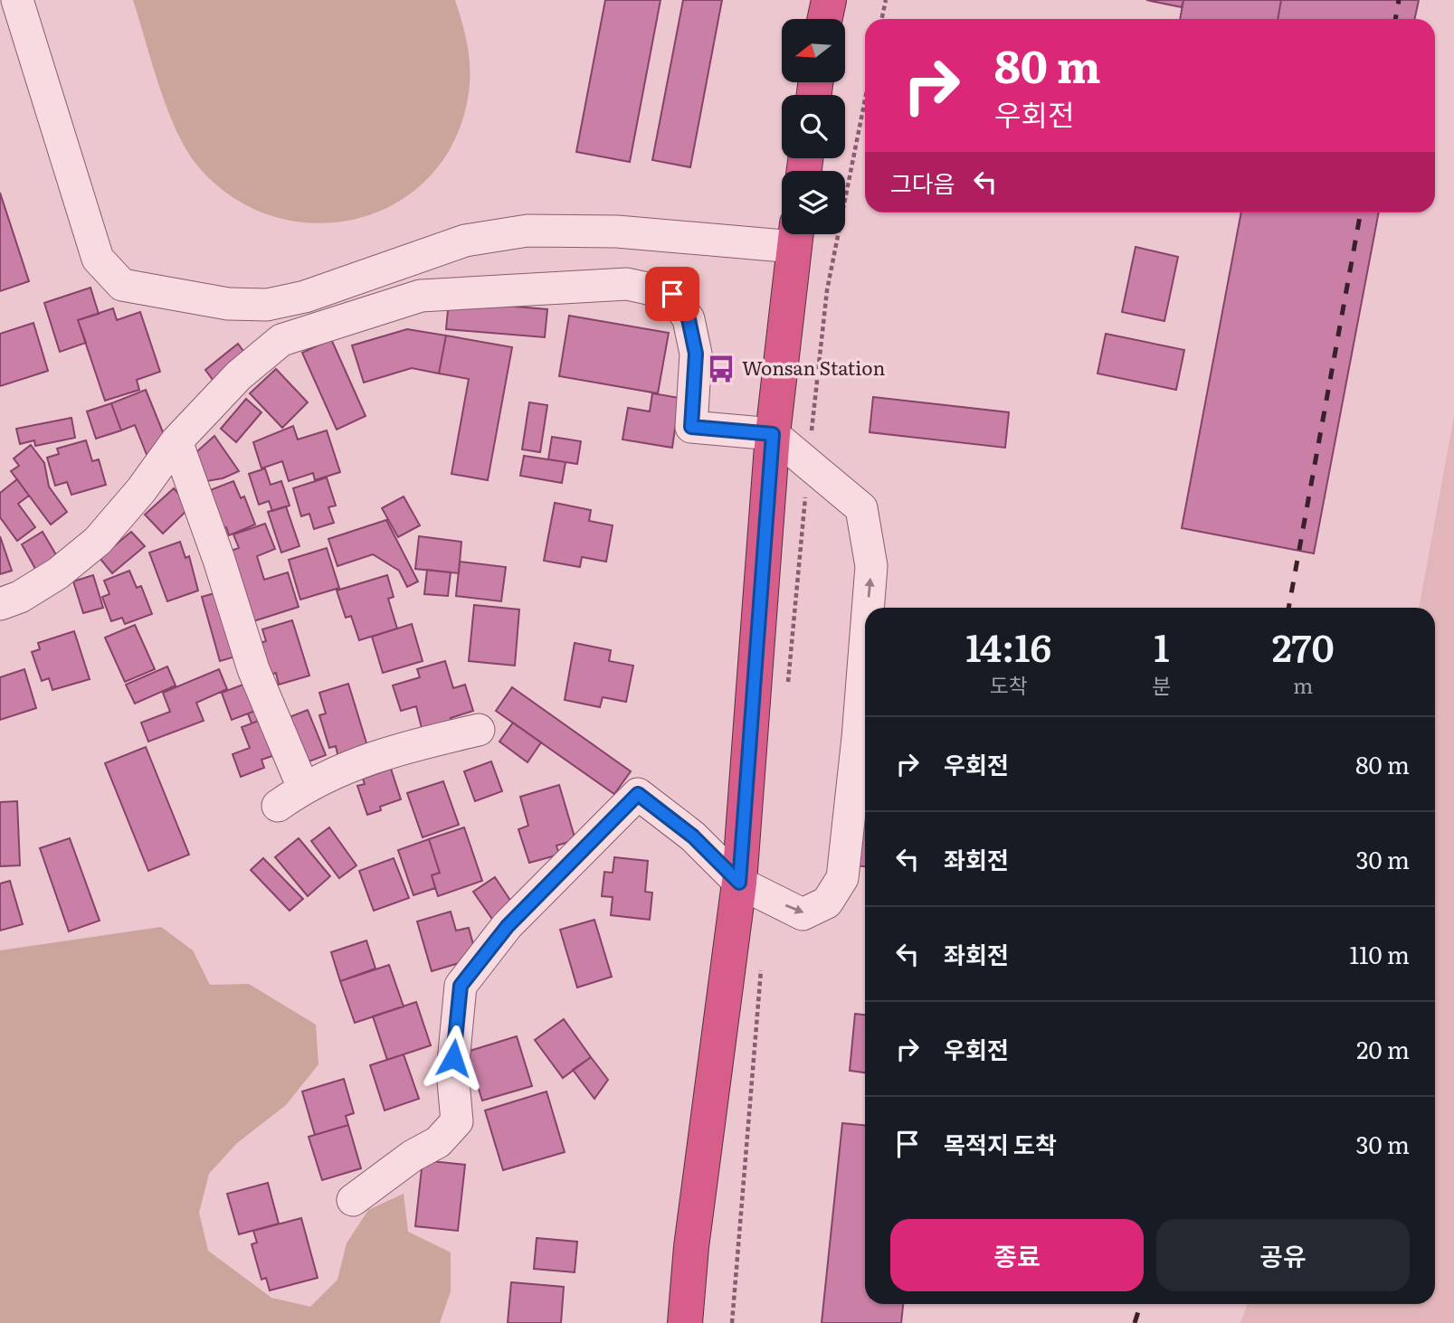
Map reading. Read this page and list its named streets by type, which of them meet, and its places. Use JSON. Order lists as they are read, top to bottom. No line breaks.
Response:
{"places":{"bus stop":["Wonsan Station"]},"north":"left","page":{"turn":["80 m","우회전"],"then":"그다음","eta":["14:16","도착","1","분","270","m"],"list":[{"name":"우회전","value":"80 m"},{"name":"좌회전","value":"30 m"},{"name":"좌회전","value":"110 m"},{"name":"우회전","value":"20 m"},{"name":"목적지 도착","value":"30 m"}],"buttons":["종료","공유"]}}
